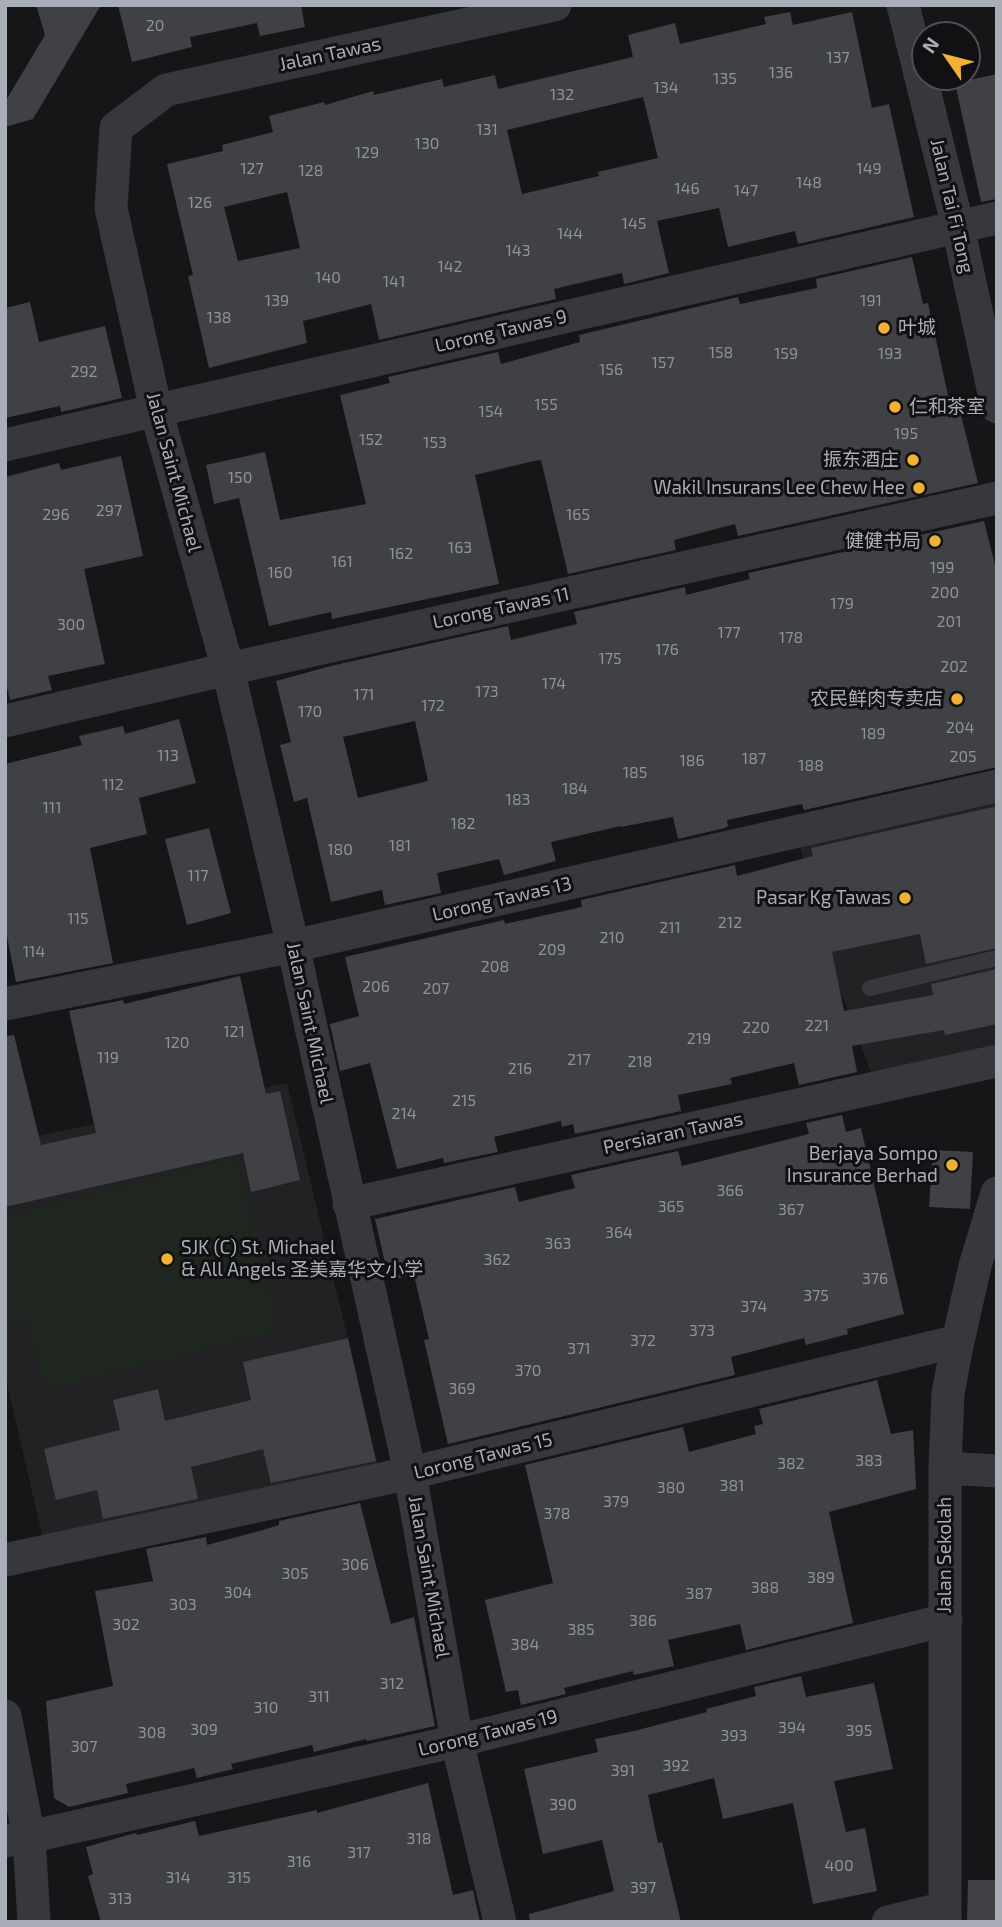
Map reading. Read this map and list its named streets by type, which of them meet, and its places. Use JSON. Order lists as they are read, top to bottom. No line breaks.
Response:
{"streets":{"street":["Jalan Tawas","Jalan Tai Fi Tong","Lorong Tawas 9","Jalan Saint Michael","Lorong Tawas 11","Lorong Tawas 13","Persiaran Tawas","Lorong Tawas 15","Jalan Sekolah","Lorong Tawas 19"]},"crossings":[["Jalan Tawas","Jalan Saint Michael"],["Jalan Tai Fi Tong","Lorong Tawas 9"],["Lorong Tawas 9","Jalan Saint Michael"],["Jalan Saint Michael","Lorong Tawas 11"],["Jalan Saint Michael","Lorong Tawas 13"],["Jalan Saint Michael","Persiaran Tawas"],["Jalan Saint Michael","Lorong Tawas 15"],["Jalan Saint Michael","Lorong Tawas 19"],["Lorong Tawas 15","Jalan Sekolah"],["Jalan Sekolah","Lorong Tawas 19"]],"places":["叶城","仁和茶室","振东酒庄","Wakil Insurans Lee Chew Hee","健健书局","农民鲜肉专卖店","Pasar Kg Tawas","Berjaya Sompo Insurance Berhad","SJK (C) St. Michael & All Angels 圣美嘉华文小学"],"house_numbers":["20","137","136","135","134","132","131","130","129","127","149","128","148","146","147","126","145","144","143","142","140","141","139","191","138","158","159","193","157","156","292","155","154","195","152","153","150","297","296","165","163","162","161","199","160","200","179","201","300","177","178","176","175","202","174","173","171","172","170","204","189","113","205","187","186","188","185","112","184","183","111","182","181","180","117","115","212","211","210","209","114","208","206","207","221","220","121","219","120","119","217","218","216","215","214","366","365","367","364","363","362","376","375","374","373","372","371","370","369","383","382","381","380","379","378","306","305","389","388","304","387","303","386","302","385","384","312","311","310","394","309","395","308","393","307","392","391","390","318","317","316","400","314","315","397","313"],"north":"top left"}
